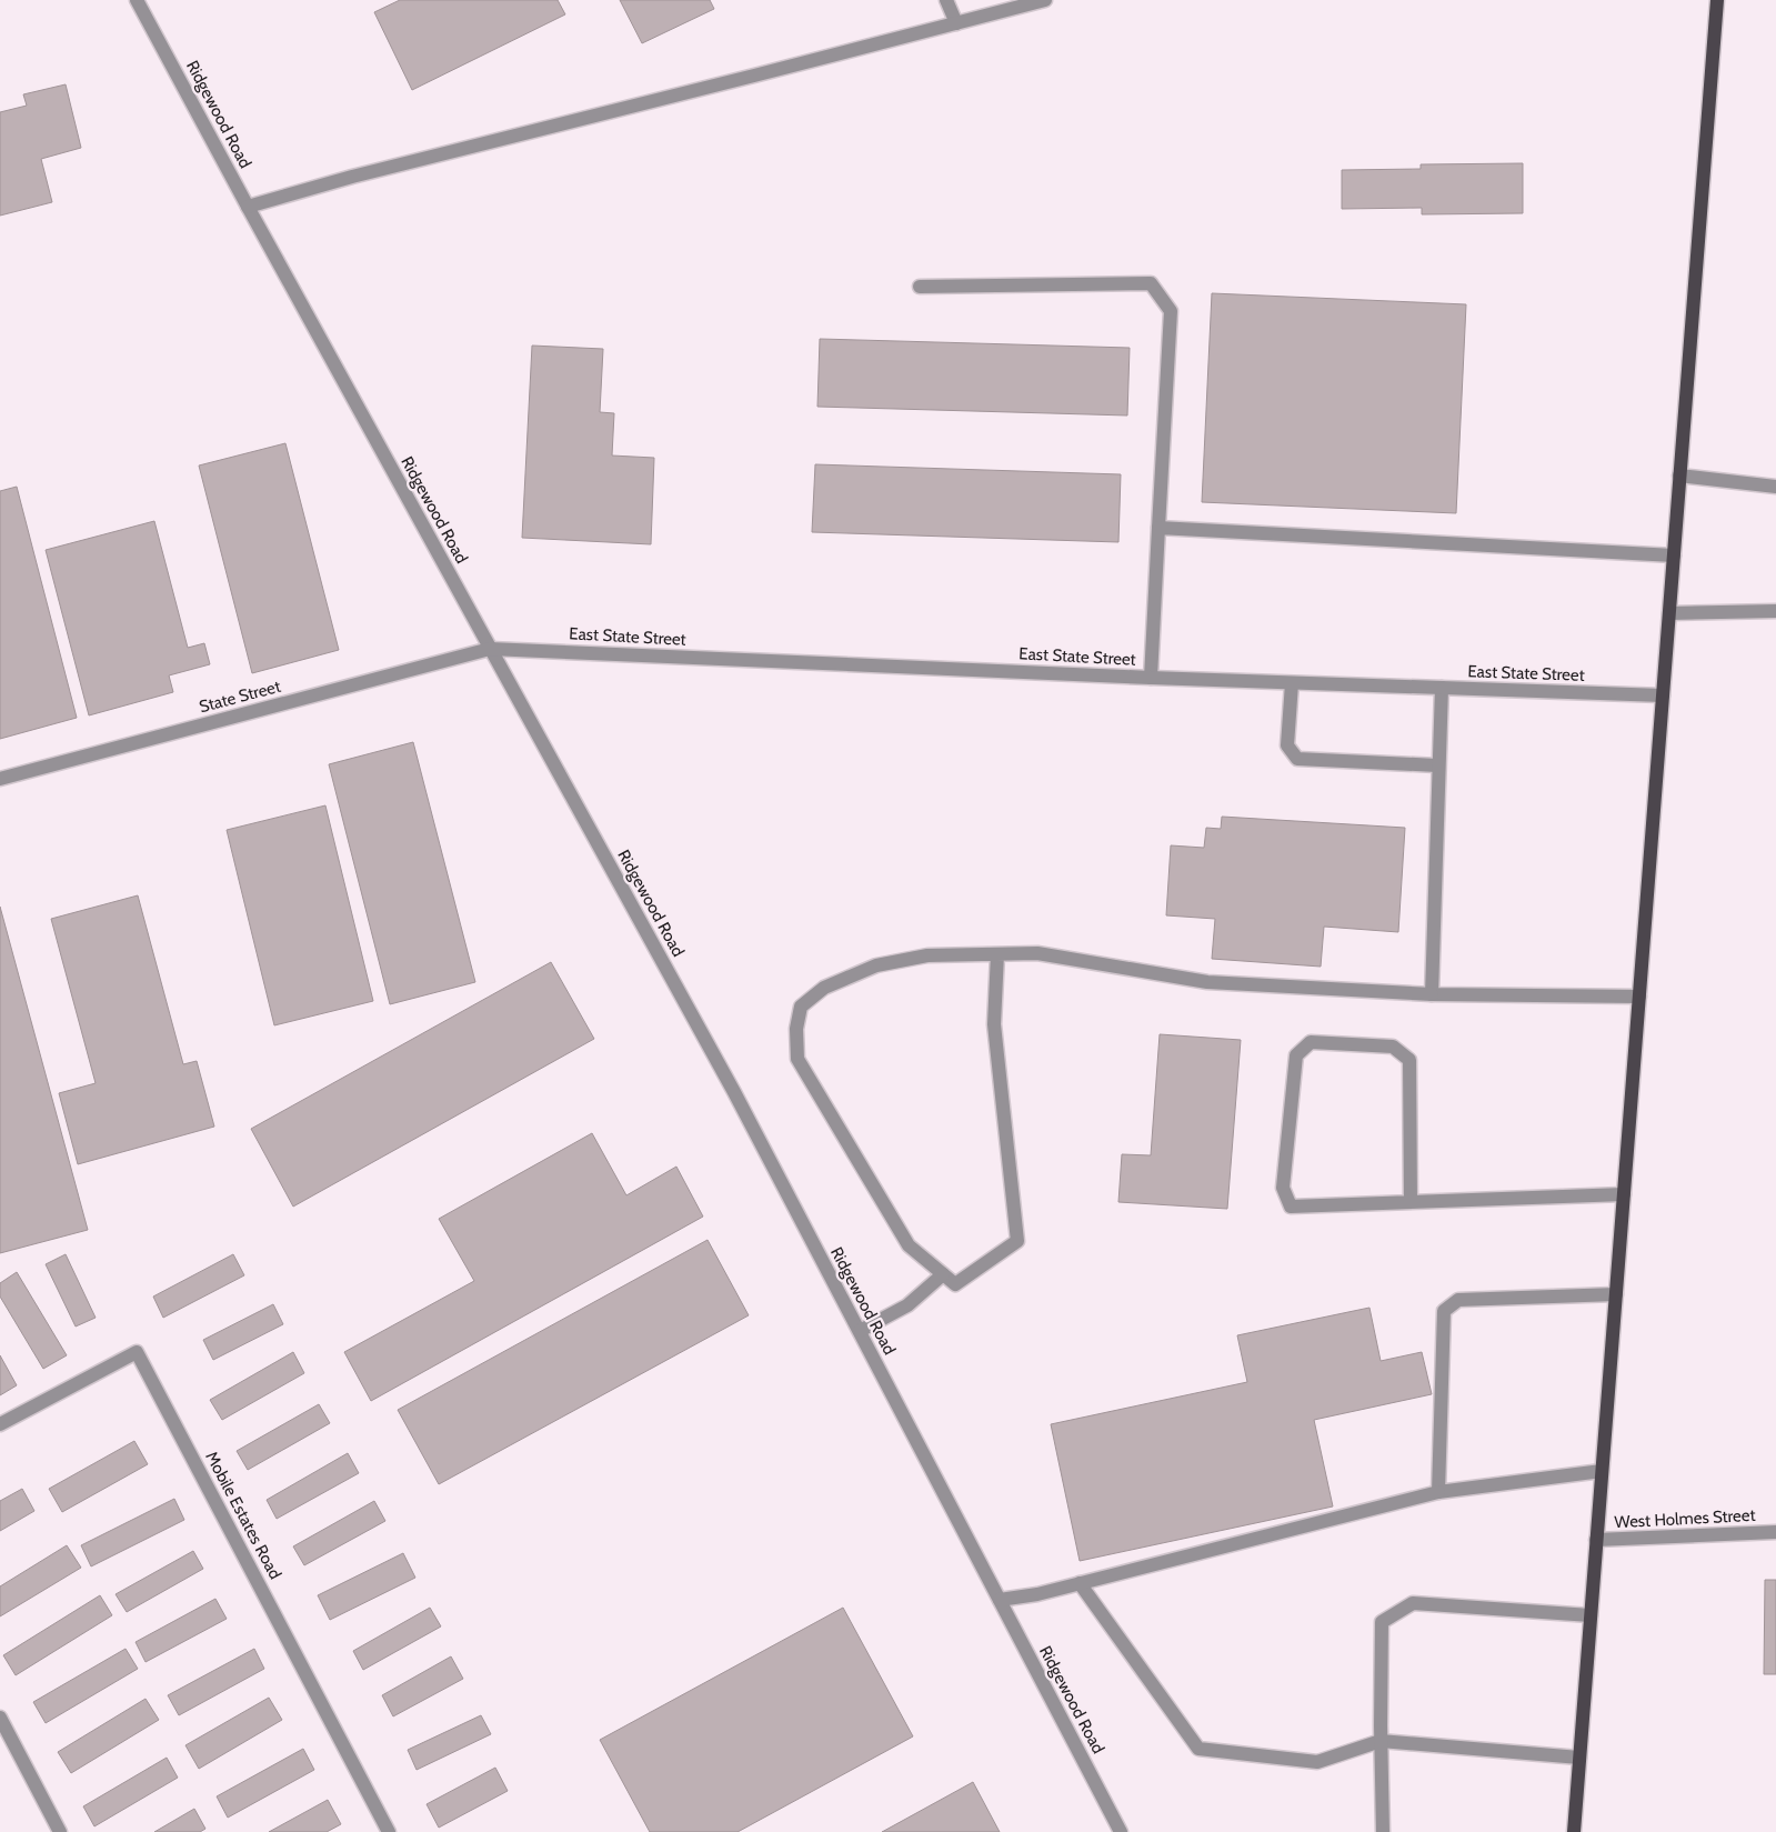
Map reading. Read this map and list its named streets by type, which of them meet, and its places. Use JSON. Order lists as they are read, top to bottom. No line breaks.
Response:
{"streets":{"street":["Ridgewood Road","East State Street","State Street","Mobile Estates Road","West Holmes Street"]},"crossings":[["Ridgewood Road","East State Street"],["Ridgewood Road","State Street"],["East State Street","State Street"]]}
